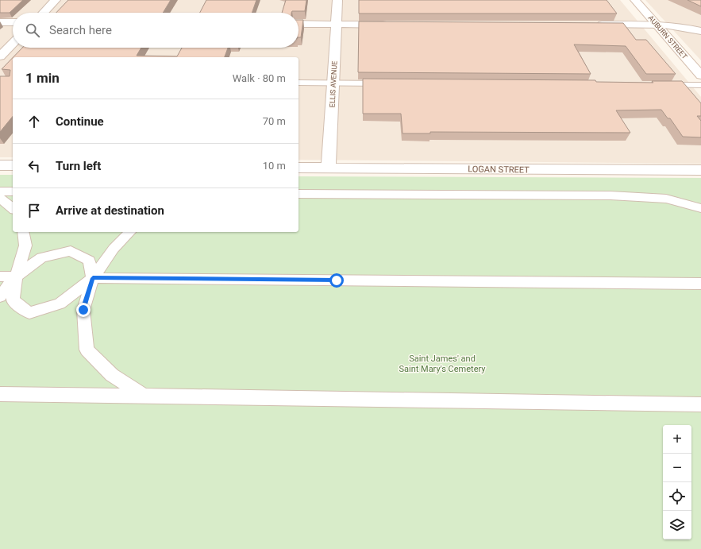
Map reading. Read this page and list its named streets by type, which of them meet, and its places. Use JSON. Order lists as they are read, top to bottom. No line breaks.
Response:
{"streets":{"street":["AUBURN STREET","ELLIS AVENUE","LOGAN STREET"]},"crossings":[["ELLIS AVENUE","LOGAN STREET"]],"parks":["Saint James' and Saint Mary's Cemetery"],"page":{"search":"Search here","heading":["1 min","Walk · 80 m"],"list":[["Continue","70 m"],["Turn left","10 m"],"Arrive at destination"],"map_buttons":["+","−"]}}
